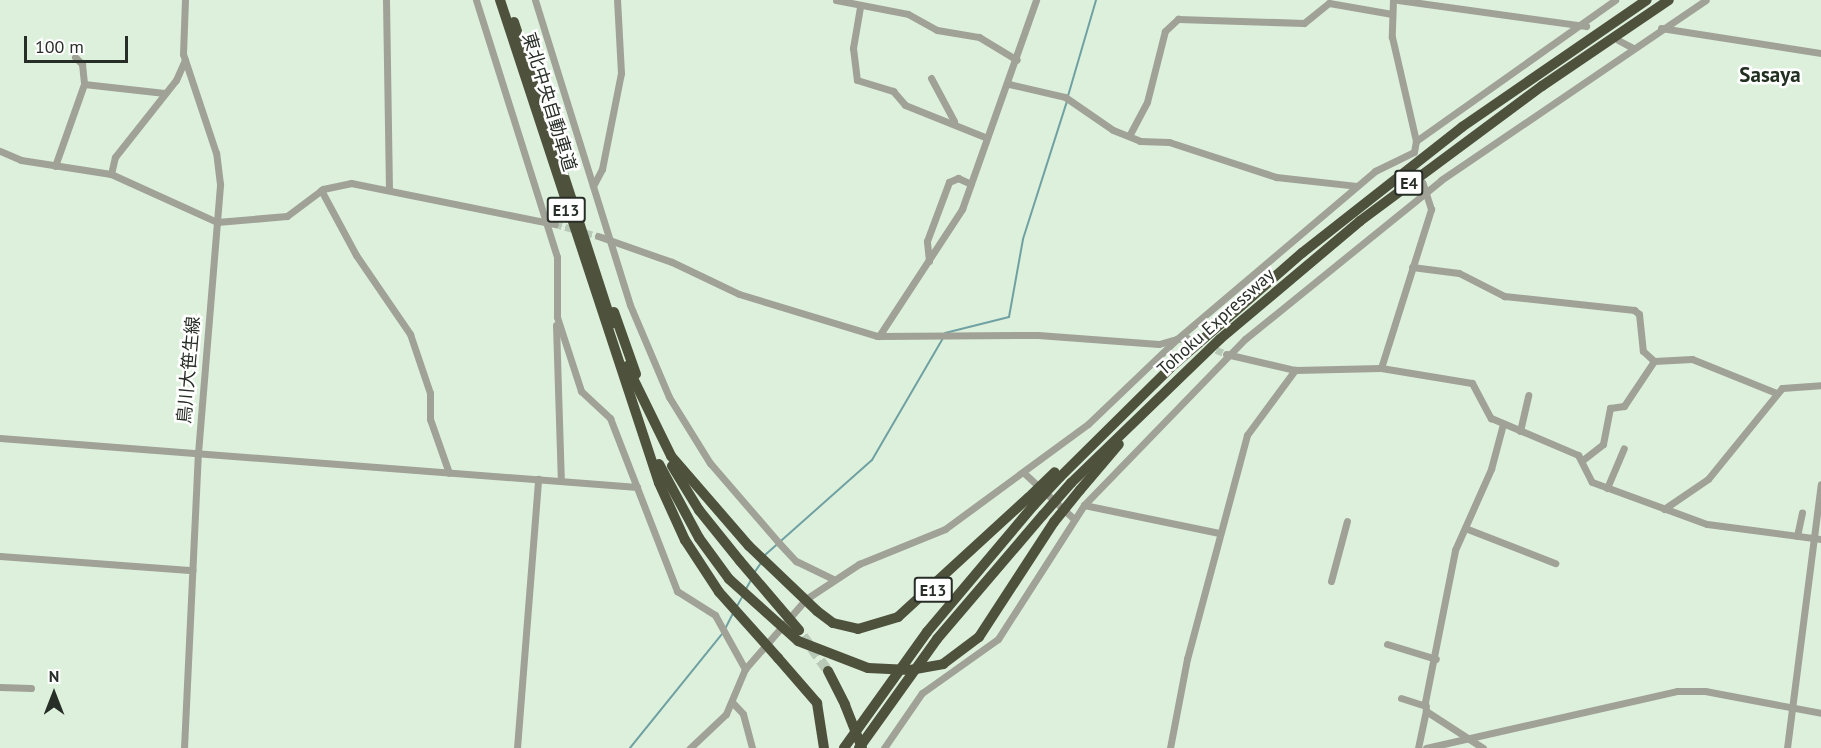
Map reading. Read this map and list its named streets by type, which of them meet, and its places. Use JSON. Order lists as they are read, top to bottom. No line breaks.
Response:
{"streets":{"highway":["東北中央自動車道","E4","E13","Tohoku Expressway"],"street":["鳥川大笹生線"]},"crossings":[["東北中央自動車道","E13"],["E13","Tohoku Expressway"]],"districts":["Sasaya"],"scale_bar":"100 m","north":"top"}
